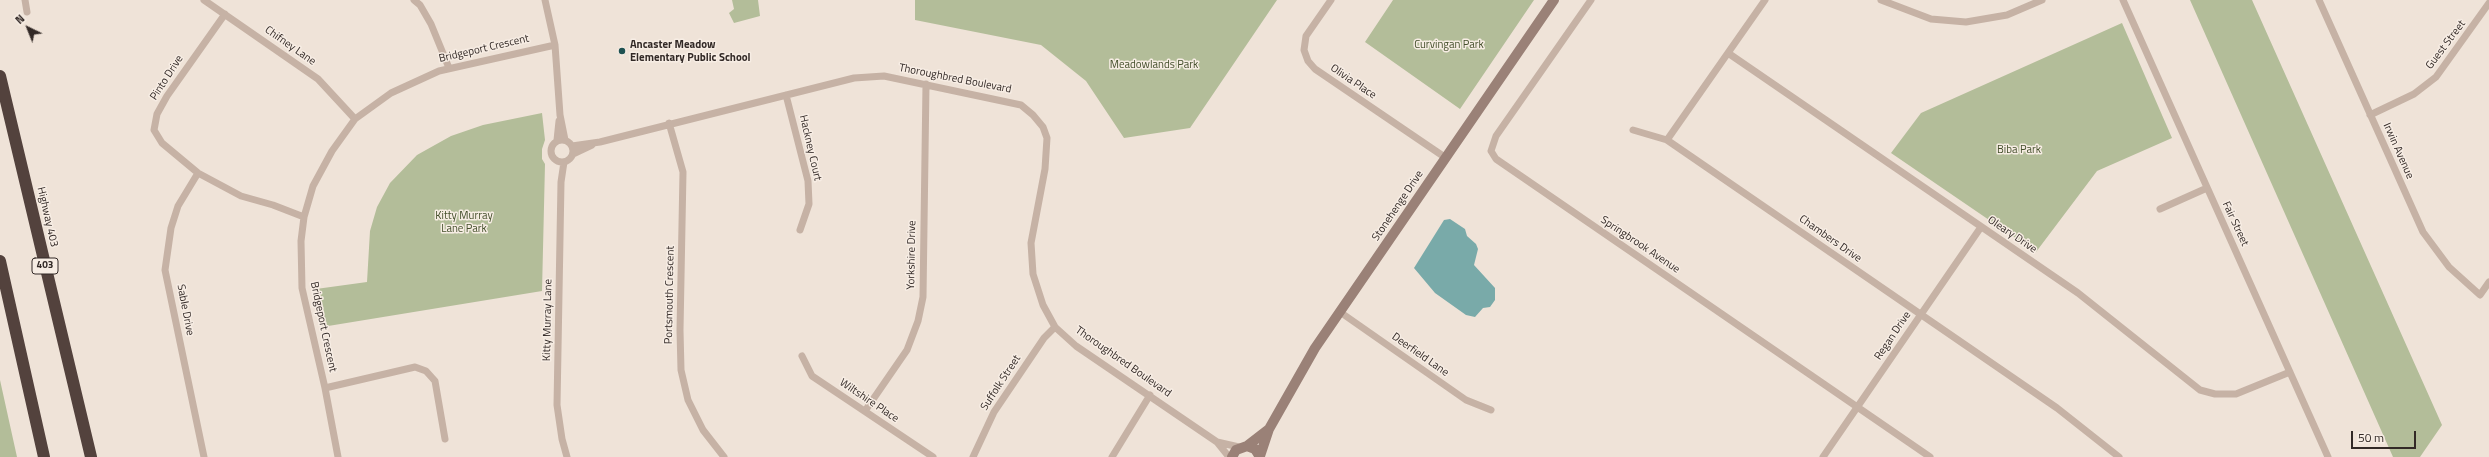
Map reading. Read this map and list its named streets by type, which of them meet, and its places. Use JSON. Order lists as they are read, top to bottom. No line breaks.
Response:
{"streets":{"highway":["Highway 403","403"],"street":["Guest Street","Chifney Lane","Bridgeport Crescent","Pinto Drive","Thoroughbred Boulevard","Olivia Place","Hackney Court","Irwin Avenue","Stonehenge Drive","Fair Street","Oleary Drive","Chambers Drive","Springbrook Avenue","Yorkshire Drive","Portsmouth Crescent","Sable Drive","Kitty Murray Lane","Regan Drive","Deerfield Lane","Suffolk Street","Wiltshire Place"]},"crossings":[["Guest Street","Irwin Avenue"],["Chifney Lane","Bridgeport Crescent"],["Chifney Lane","Pinto Drive"],["Bridgeport Crescent","Pinto Drive"],["Pinto Drive","Sable Drive"],["Thoroughbred Boulevard","Hackney Court"],["Thoroughbred Boulevard","Stonehenge Drive"],["Thoroughbred Boulevard","Yorkshire Drive"],["Thoroughbred Boulevard","Portsmouth Crescent"],["Thoroughbred Boulevard","Kitty Murray Lane"],["Thoroughbred Boulevard","Suffolk Street"],["Olivia Place","Stonehenge Drive"],["Stonehenge Drive","Deerfield Lane"],["Fair Street","Oleary Drive"],["Oleary Drive","Regan Drive"],["Chambers Drive","Regan Drive"],["Springbrook Avenue","Regan Drive"],["Yorkshire Drive","Wiltshire Place"]],"parks":["Curvingan Park","Meadowlands Park","Biba Park","Kitty Murray Lane Park"],"places":["Ancaster Meadow Elementary Public School"],"scale_bar":"50 m","north":"top left"}
